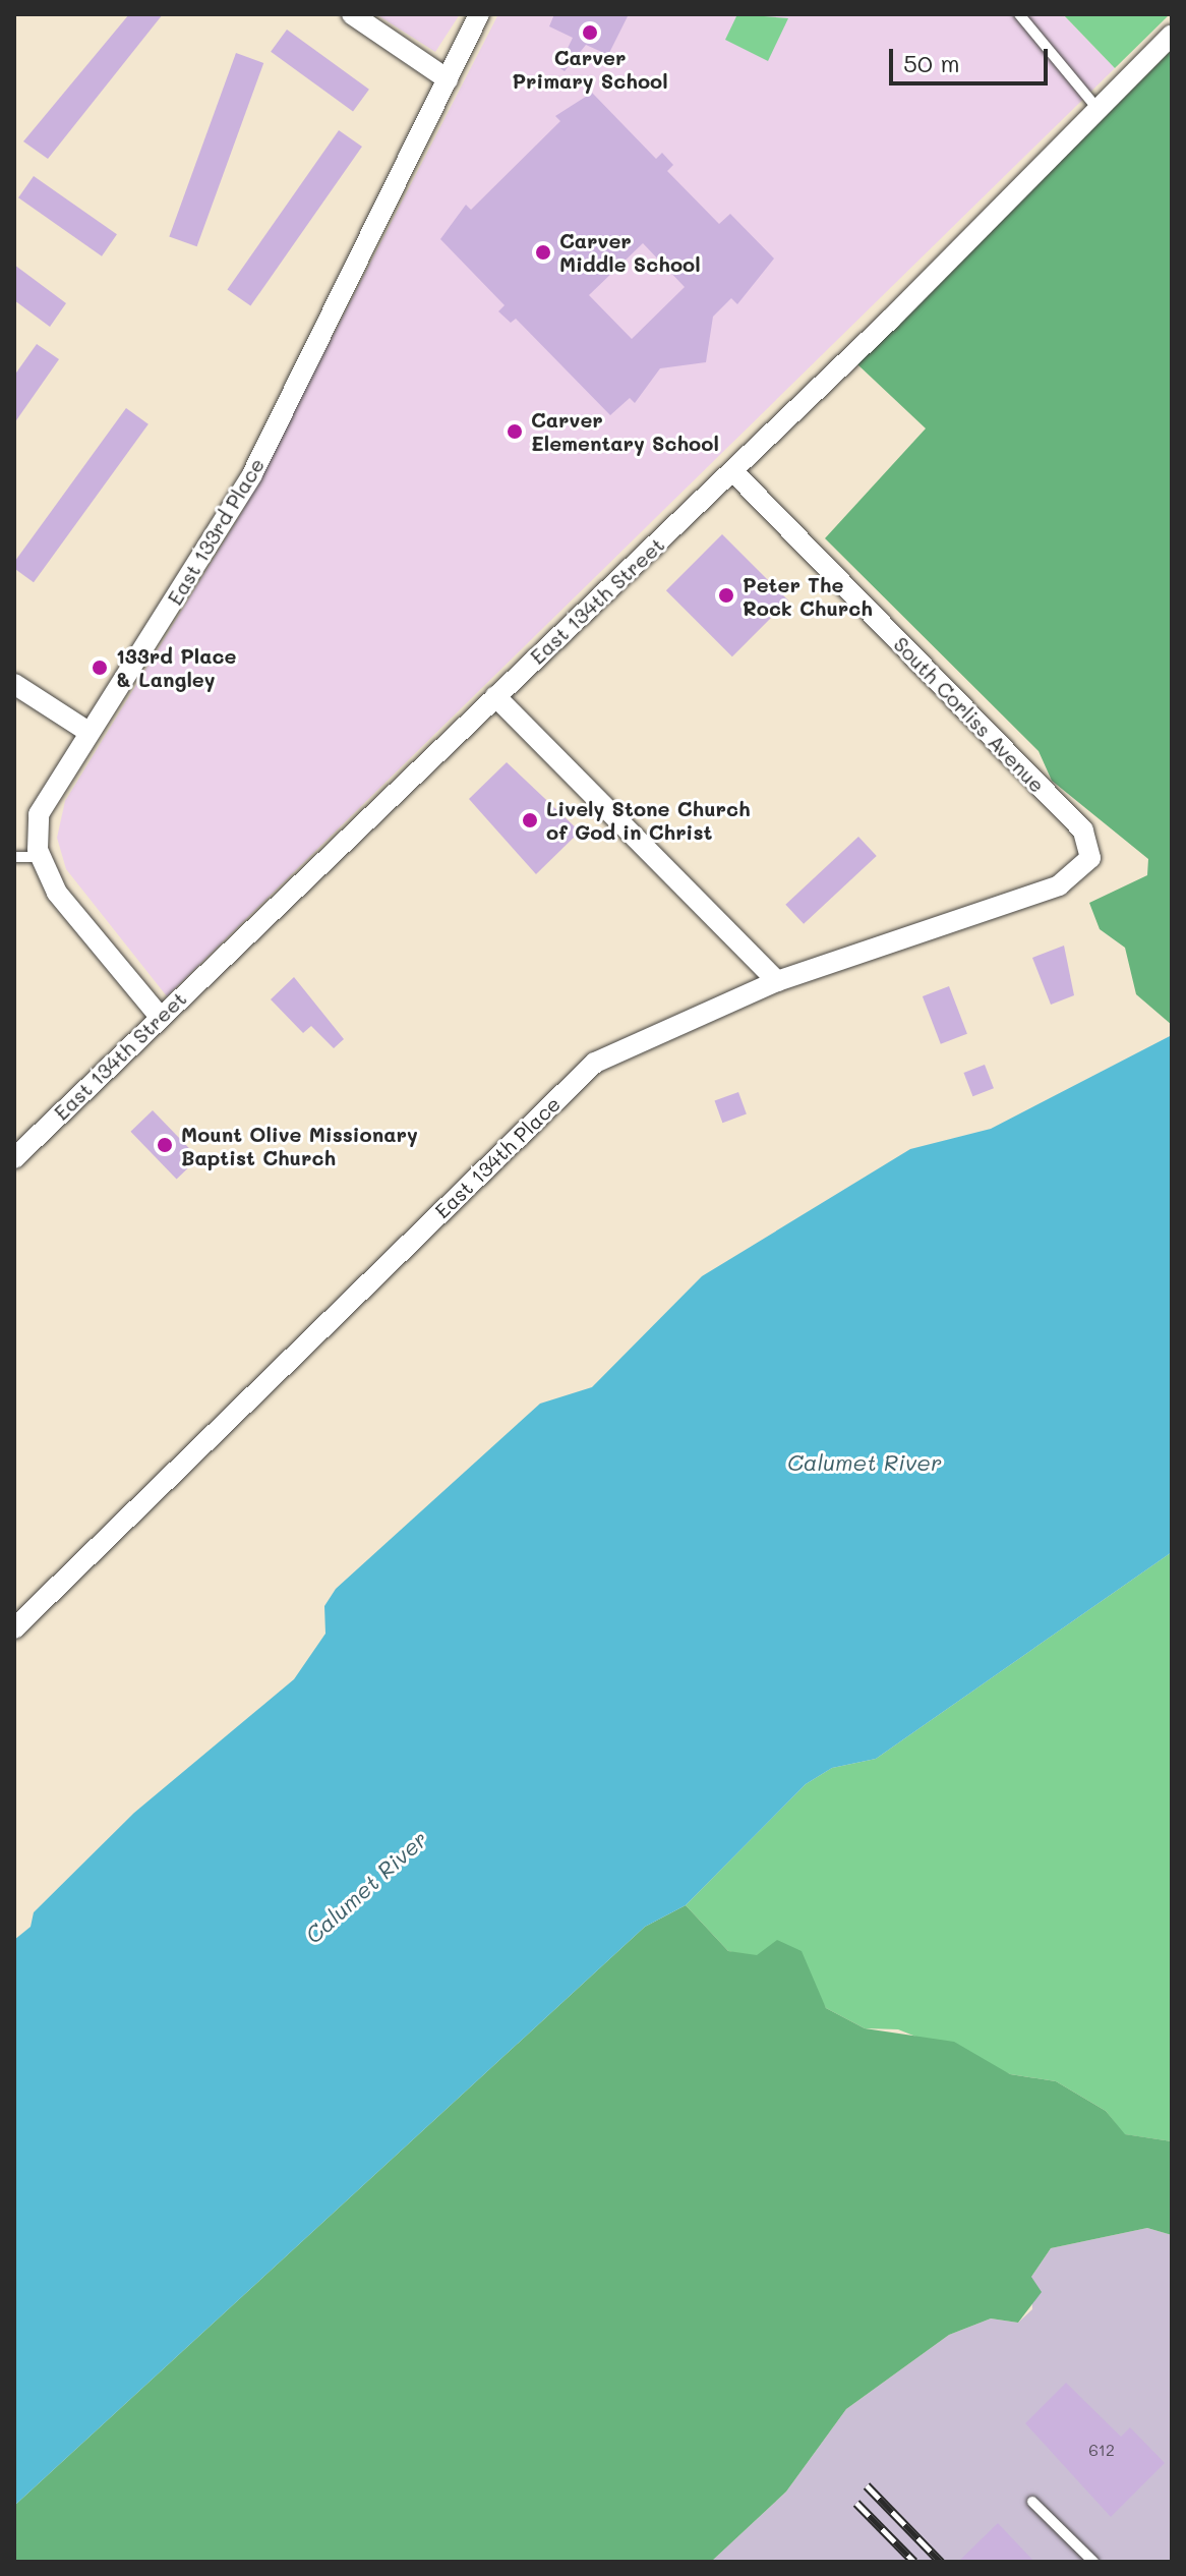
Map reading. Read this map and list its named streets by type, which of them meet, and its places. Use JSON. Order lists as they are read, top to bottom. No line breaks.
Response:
{"streets":{"street":["East 133rd Place","East 134th Street","South Corliss Avenue","East 134th Place"]},"crossings":[["East 133rd Place","East 134th Street"],["East 134th Street","South Corliss Avenue"],["South Corliss Avenue","East 134th Place"]],"water":["Calumet River"],"places":["Carver Primary School","Carver Middle School","Carver Elementary School","Peter The Rock Church","133rd Place & Langley","Lively Stone Church of God in Christ","Mount Olive Missionary Baptist Church"],"house_numbers":["612"],"scale_bar":"50 m"}
